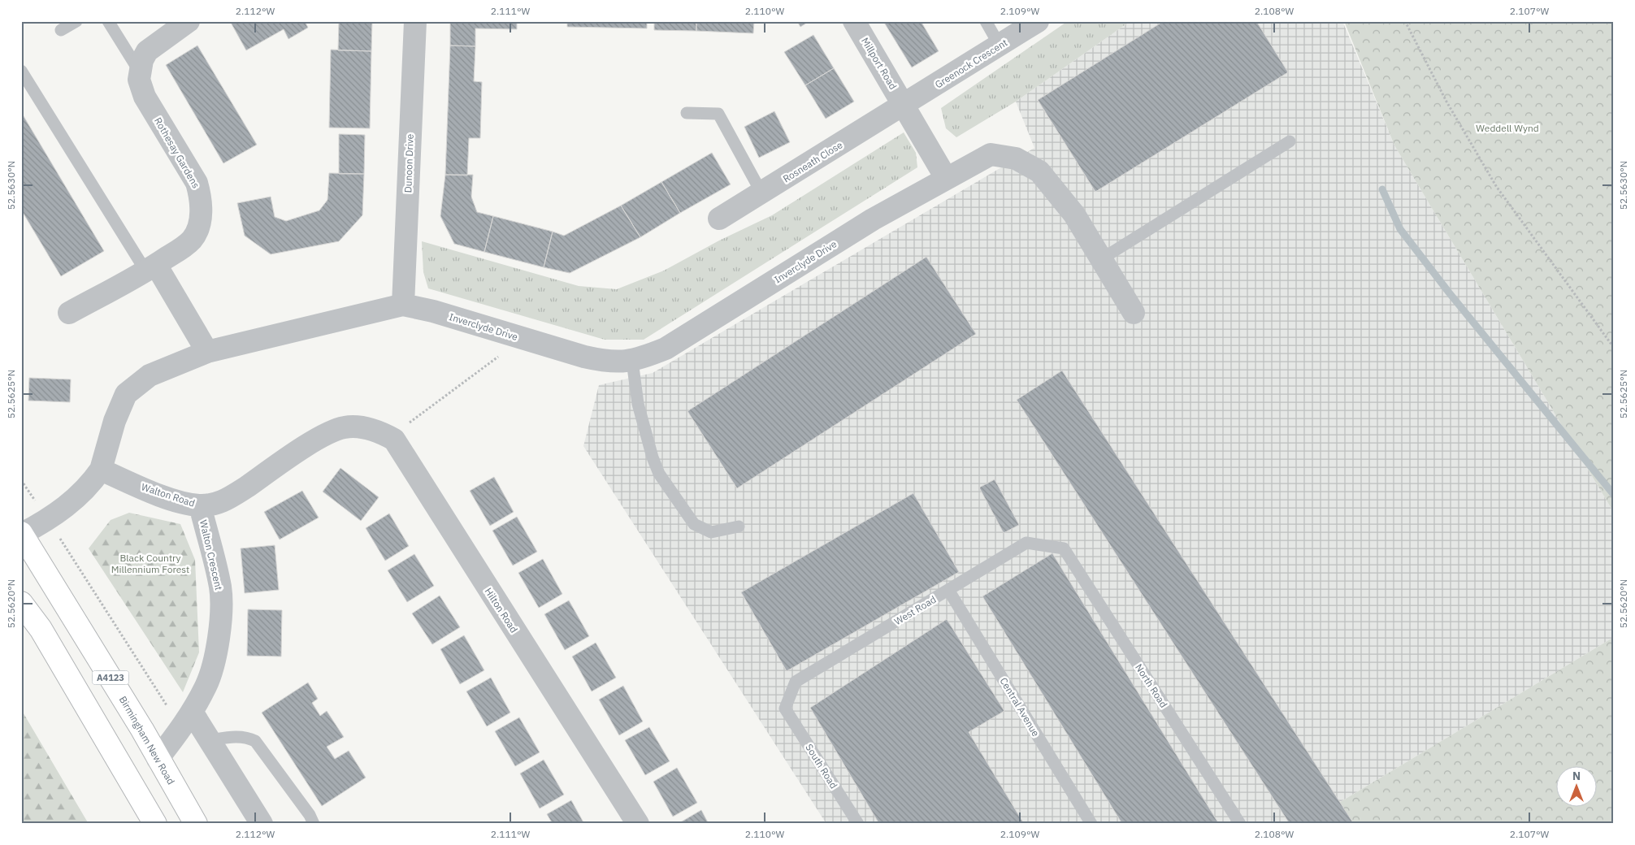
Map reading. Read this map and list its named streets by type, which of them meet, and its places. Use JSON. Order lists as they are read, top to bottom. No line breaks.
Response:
{"streets":{"highway":["A4123","Birmingham New Road"],"street":["Millport Road","Greenock Crescent","Rothesay Gardens","Rosneath Close","Dunoon Drive","Inverclyde Drive","Walton Road","Walton Crescent","Hilton Road"],"lane":["West Road","North Road","Central Avenue","South Road"]},"crossings":[["Millport Road","Greenock Crescent"],["Millport Road","Rosneath Close"],["Millport Road","Inverclyde Drive"],["Greenock Crescent","Rosneath Close"],["Dunoon Drive","Inverclyde Drive"],["Walton Road","Walton Crescent"],["Walton Road","Hilton Road"],["Walton Crescent","Birmingham New Road"],["West Road","North Road"],["West Road","Central Avenue"],["West Road","South Road"]],"parks":["Weddell Wynd","Black Country Millennium Forest"],"north":"top","coordinates":["2.112°W","2.111°W","2.110°W","2.109°W","2.108°W","2.107°W","52.5630°N","52.5625°N","52.5620°N"]}
